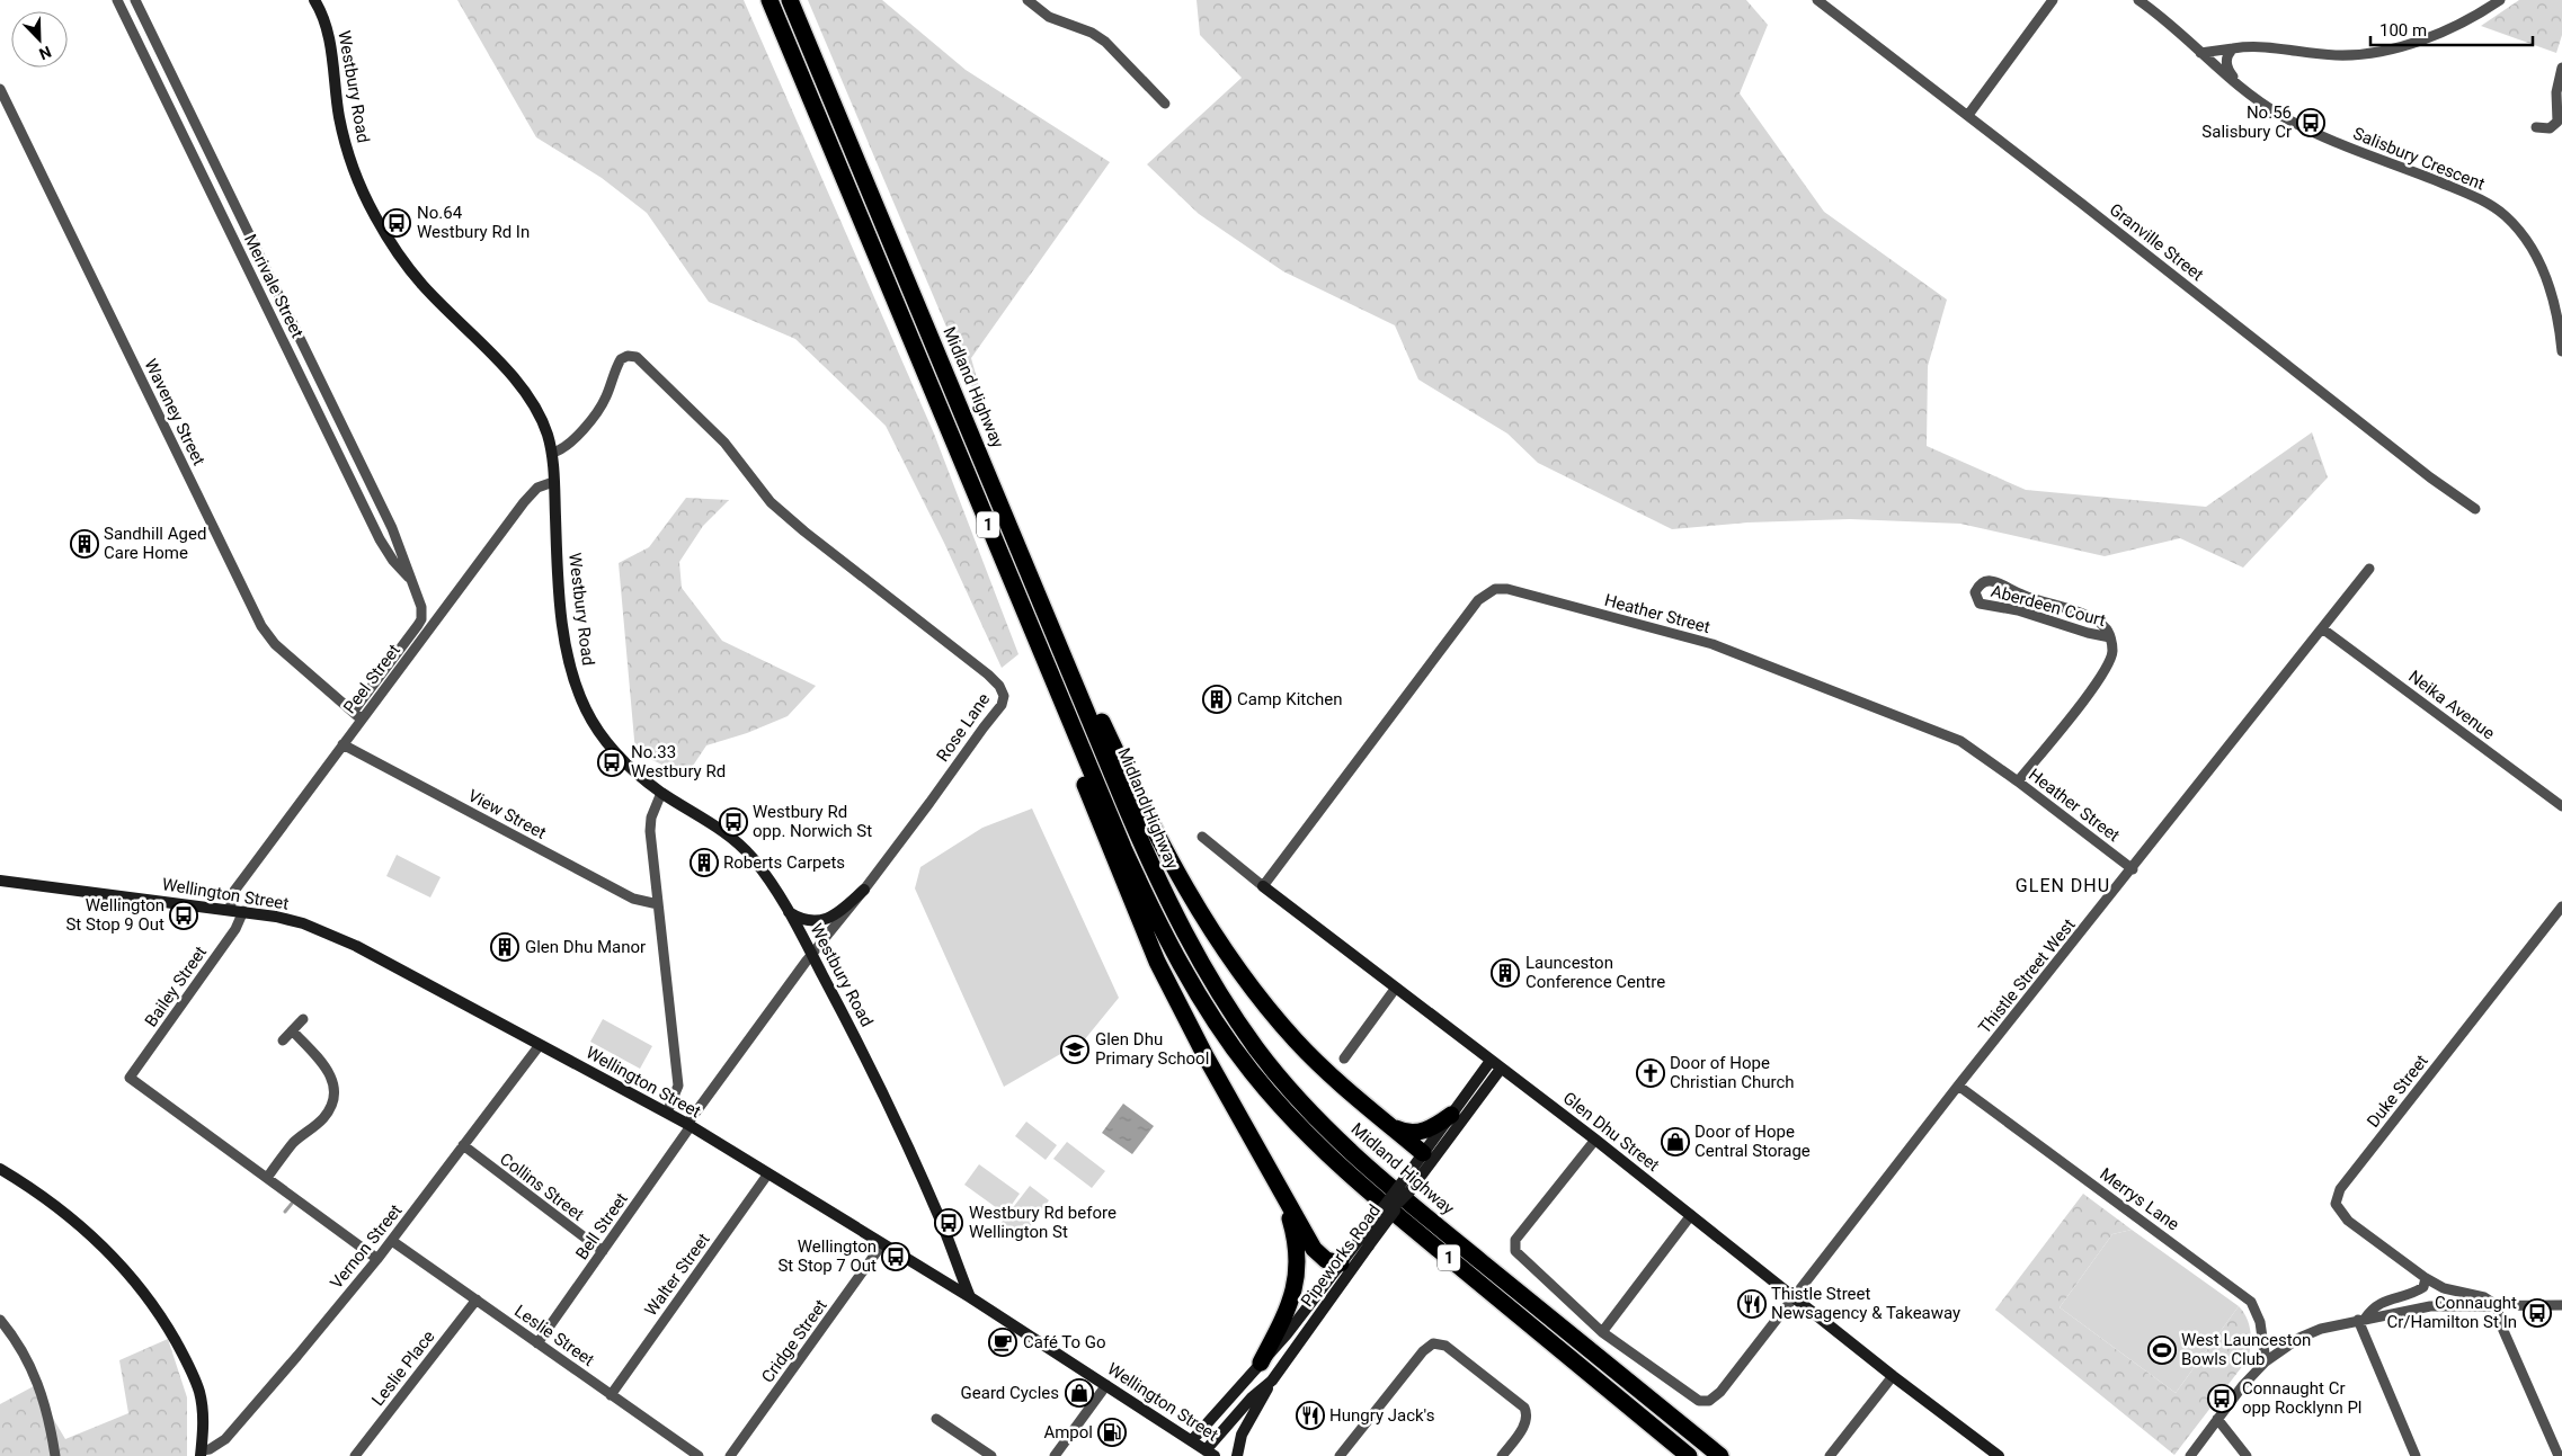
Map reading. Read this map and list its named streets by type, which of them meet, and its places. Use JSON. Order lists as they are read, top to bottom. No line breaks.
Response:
{"streets":{"highway":["Midland Highway","1"],"main road":["Westbury Road","Wellington Street","Glen Dhu Street","Pipeworks Road"],"street":["Salisbury Crescent","Granville Street","Merivale Street","Waveney Street","Aberdeen Court","Heather Street","Peel Street","Neika Avenue","Rose Lane","View Street","Thistle Street West","Bailey Street","Duke Street","Collins Street","Merrys Lane","Bell Street","Vernon Street","Walter Street","Leslie Street","Cridge Street","Leslie Place"]},"crossings":[["Westbury Road","Peel Street"],["Westbury Road","Rose Lane"],["Westbury Road","Wellington Street"],["Merivale Street","Waveney Street"],["Waveney Street","Peel Street"],["Aberdeen Court","Heather Street"],["Heather Street","Thistle Street West"],["Heather Street","Glen Dhu Street"],["Peel Street","View Street"],["Peel Street","Wellington Street"],["Neika Avenue","Thistle Street West"],["Rose Lane","Wellington Street"],["Rose Lane","Bell Street"],["Wellington Street","Bailey Street"],["Wellington Street","Bell Street"],["Wellington Street","Vernon Street"],["Wellington Street","Pipeworks Road"],["Wellington Street","Walter Street"],["Wellington Street","Cridge Street"],["Thistle Street West","Glen Dhu Street"],["Thistle Street West","Merrys Lane"],["Glen Dhu Street","Pipeworks Road"],["Collins Street","Bell Street"],["Collins Street","Vernon Street"],["Bell Street","Leslie Street"],["Vernon Street","Leslie Street"],["Walter Street","Leslie Street"],["Leslie Street","Leslie Place"]],"districts":["GLEN DHU"],"places":{"bus stop":["No.56 Salisbury Cr","No.64 Westbury Rd In","No.33 Westbury Rd","Westbury Rd opp. Norwich St","Wellington St Stop 9 Out","Westbury Rd before Wellington St","Wellington St Stop 7 Out","Connaught Cr/Hamilton St In","Connaught Cr opp Rocklynn Pl"],"building":["Sandhill Aged Care Home","Camp Kitchen","Roberts Carpets","Glen Dhu Manor","Launceston Conference Centre"],"school or university":["Glen Dhu Primary School"],"church":["Door of Hope Christian Church"],"shop":["Door of Hope Central Storage","Geard Cycles"],"restaurant":["Thistle Street Newsagency & Takeaway","Hungry Jack's"],"cafe":["Café To Go"],"sports":["West Launceston Bowls Club"],"fuel station":["Ampol"]},"scale_bar":"100 m","north":"bottom right"}
